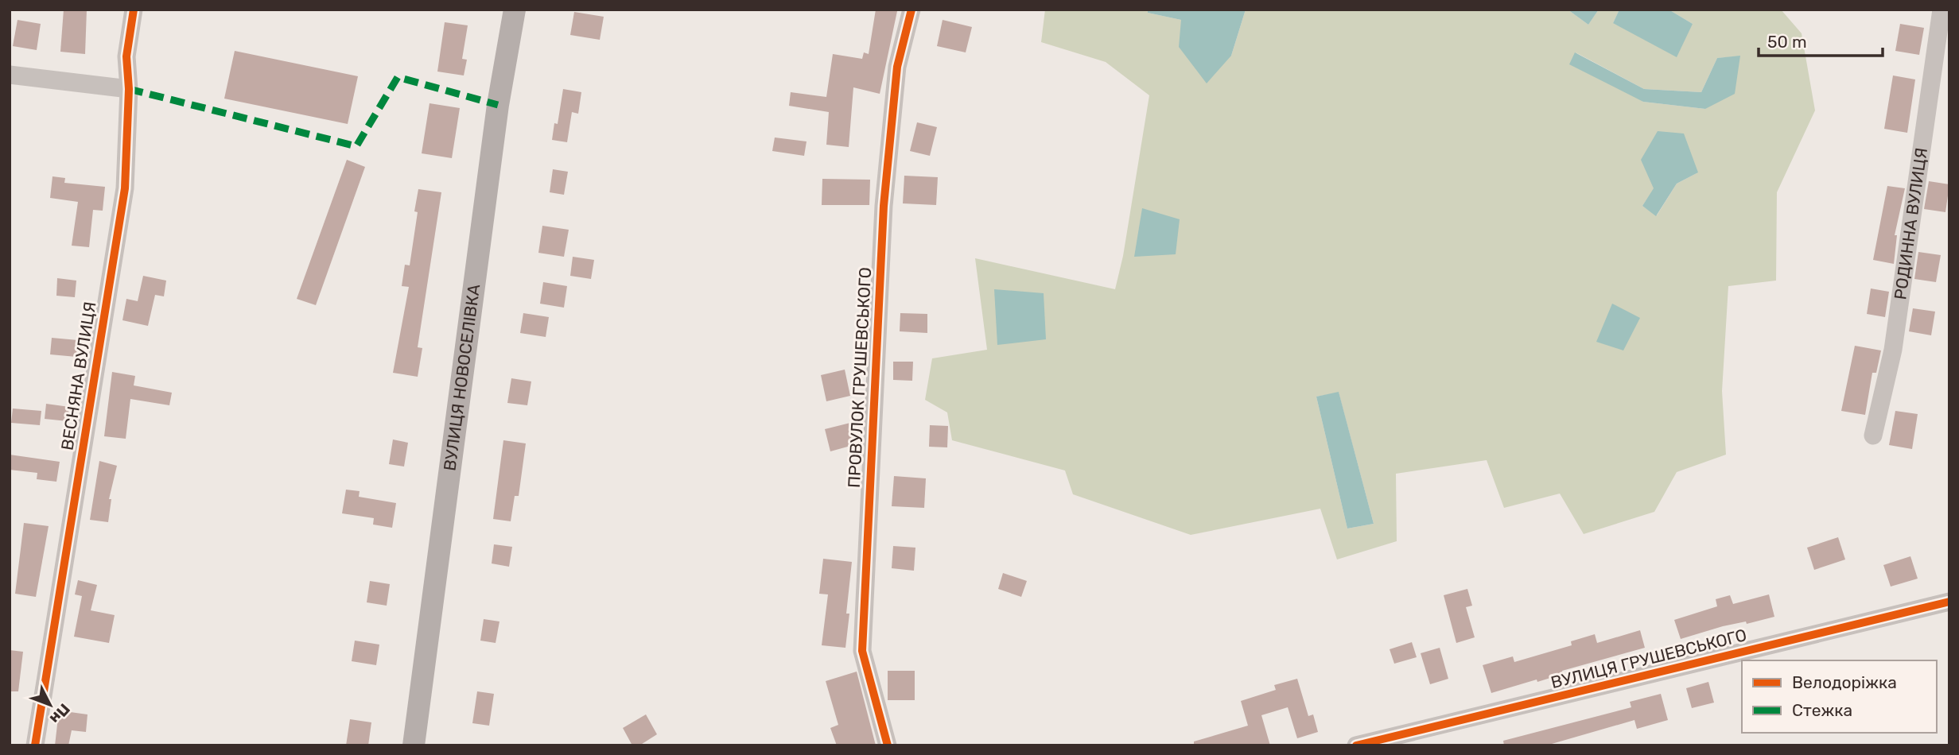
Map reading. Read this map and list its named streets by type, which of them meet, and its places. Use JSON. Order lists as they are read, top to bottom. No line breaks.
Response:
{"streets":{"main road":["ВУЛИЦЯ НОВОСЕЛІВКА"],"street":["РОДИННА ВУЛИЦЯ","ВЕСНЯНА ВУЛИЦЯ","ПРОВУЛОК ГРУШЕВСЬКОГО","ВУЛИЦЯ ГРУШЕВСЬКОГО"]},"legend":["Велодоріжка","Стежка"],"scale_bar":"50 m","north":"bottom right"}
